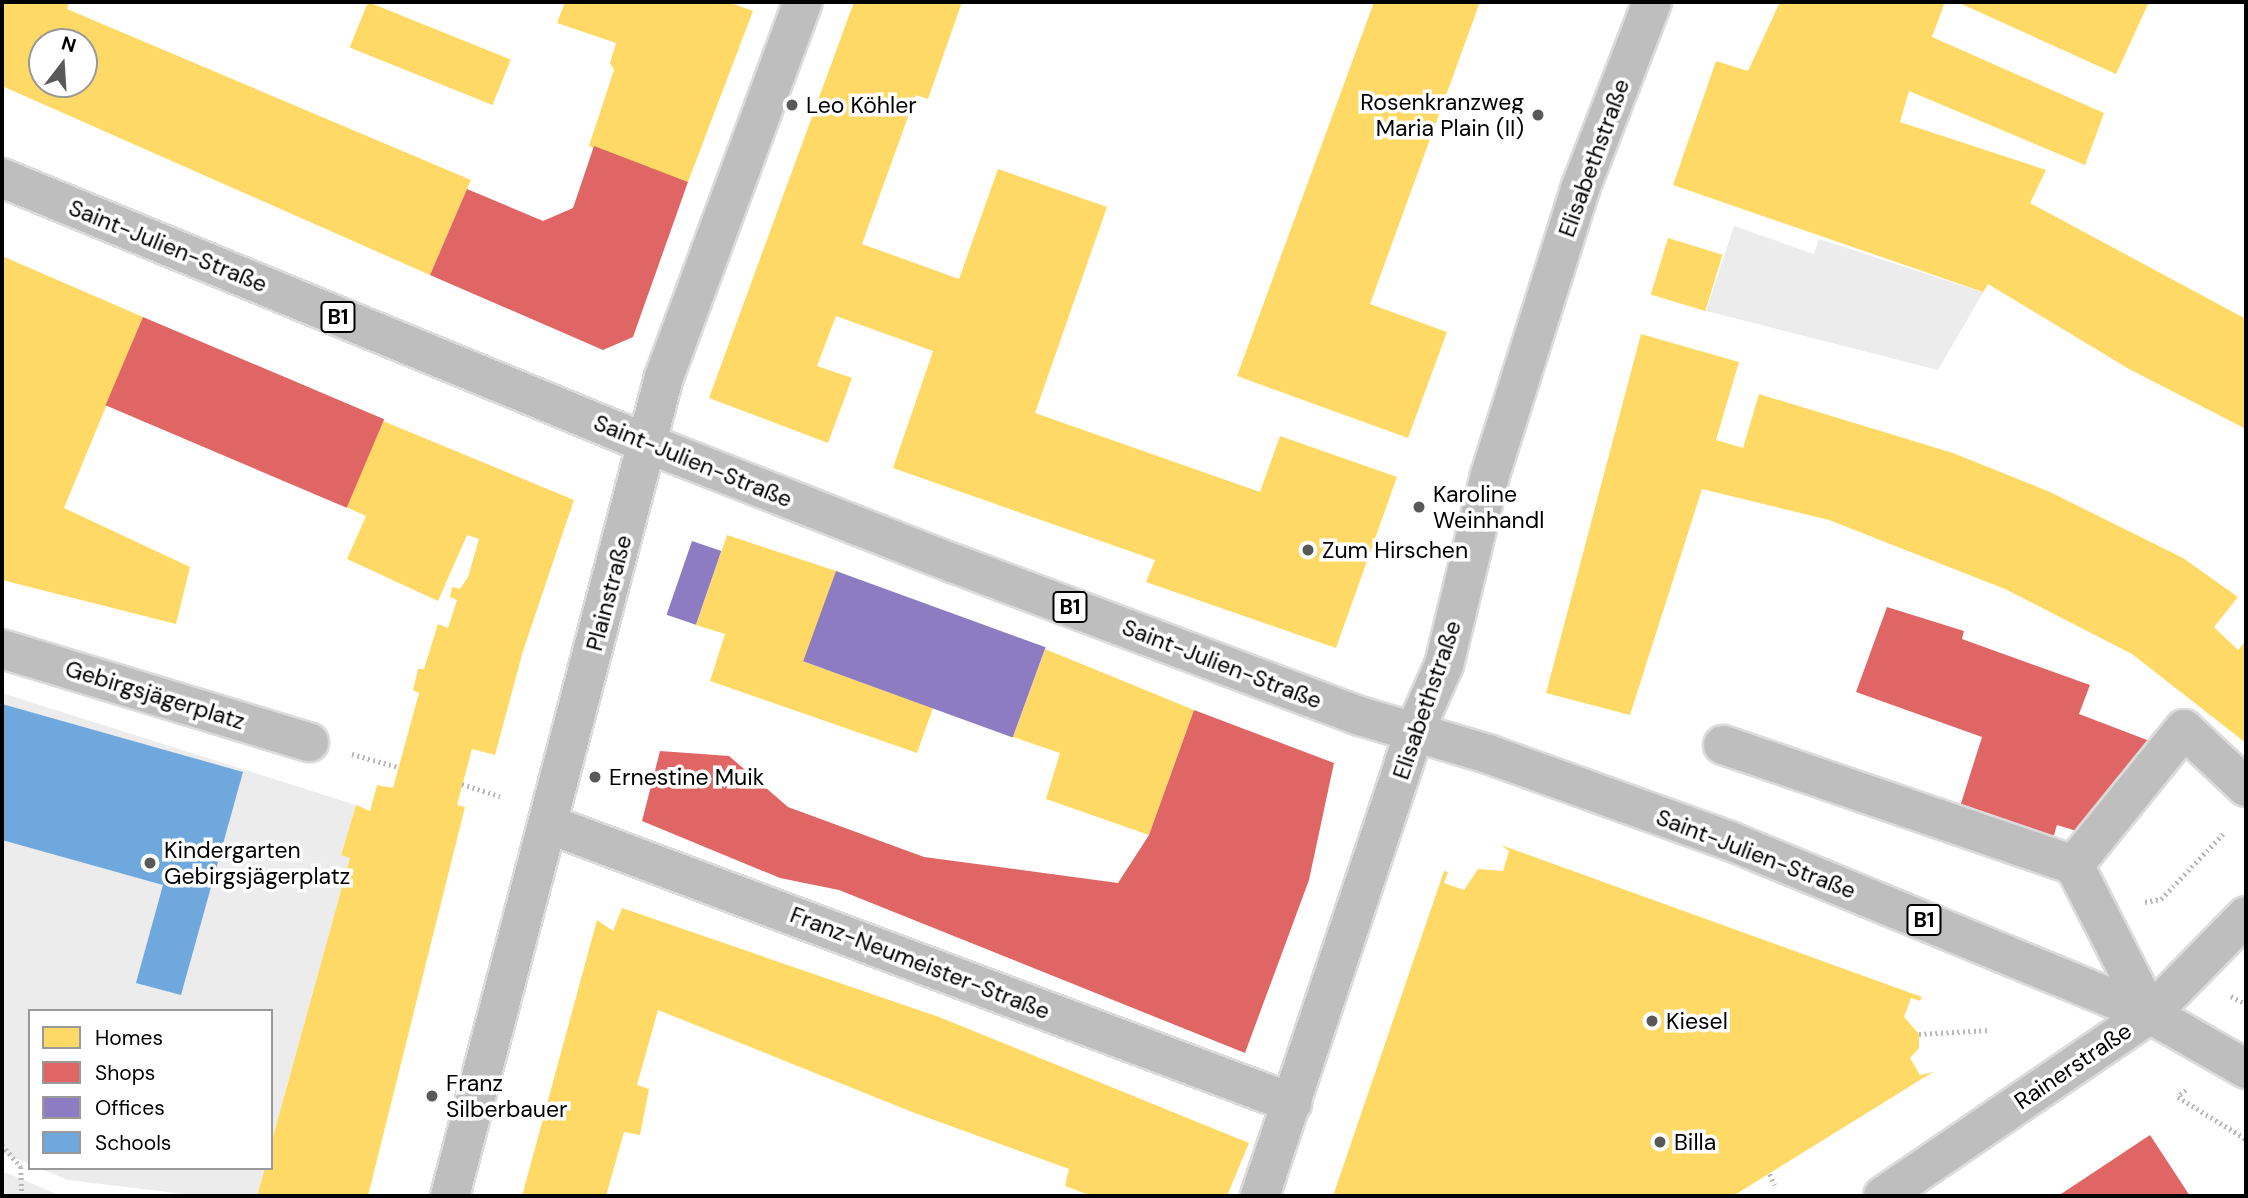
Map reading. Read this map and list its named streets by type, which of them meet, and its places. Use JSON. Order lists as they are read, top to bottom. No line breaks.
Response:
{"streets":{"street":["Elisabethstraße","Saint-Julien-Straße","B1","Plainstraße","Gebirgsjägerplatz","Franz-Neumeister-Straße","Rainerstraße"]},"crossings":[["Elisabethstraße","Saint-Julien-Straße"],["Elisabethstraße","Franz-Neumeister-Straße"],["Saint-Julien-Straße","Plainstraße"],["Saint-Julien-Straße","Rainerstraße"],["Plainstraße","Franz-Neumeister-Straße"]],"places":["Leo Köhler","Rosenkranzweg Maria Plain (II)","Karoline Weinhandl","Zum Hirschen","Ernestine Muik","Kindergarten Gebirgsjägerplatz","Kiesel","Franz Silberbauer","Billa"],"legend":["Homes","Shops","Offices","Schools"],"north":"top"}
